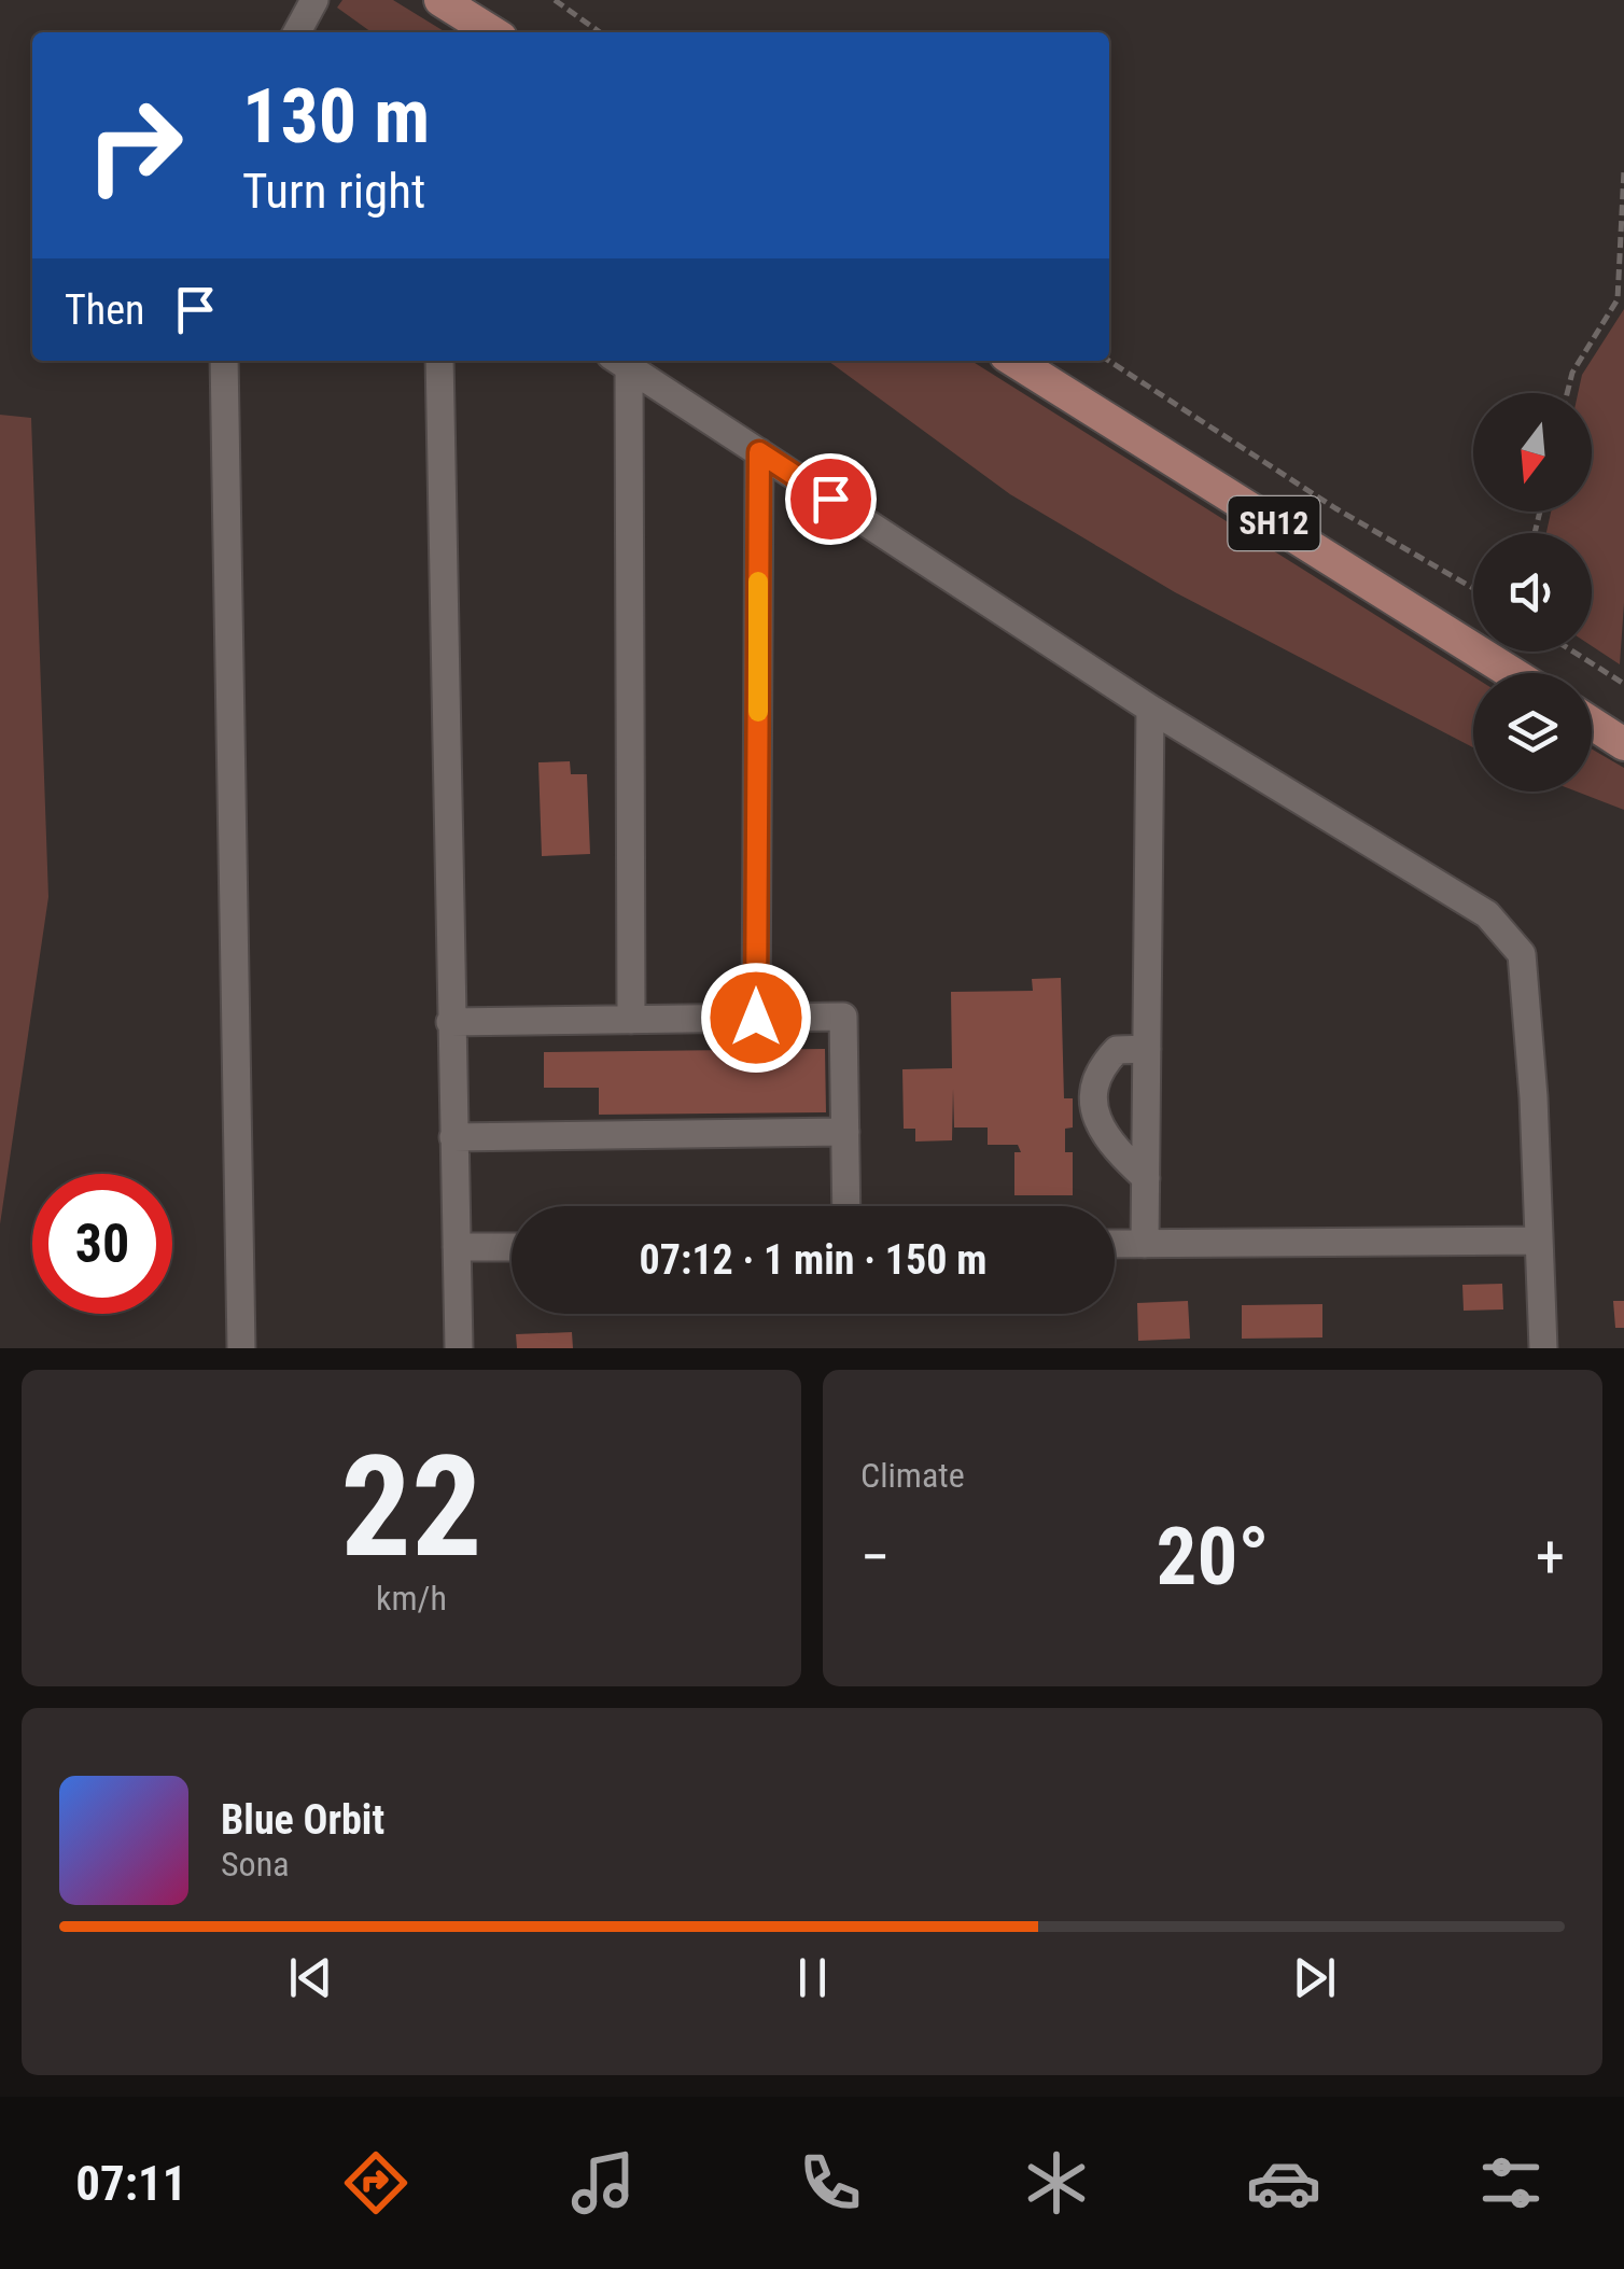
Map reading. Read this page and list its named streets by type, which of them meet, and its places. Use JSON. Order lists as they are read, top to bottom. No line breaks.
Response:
{"streets":{"main road":["SH12"]},"north":"bottom","page":{"turn":["130 m","Turn right"],"then":"Then","limit":"30","trip":"07:12 · 1 min · 150 m","tile":[["22","km/h"],"Climate"],"heat":["−","20°","+"],"song":["Blue Orbit","Sona"],"tabs":"07:11"}}
